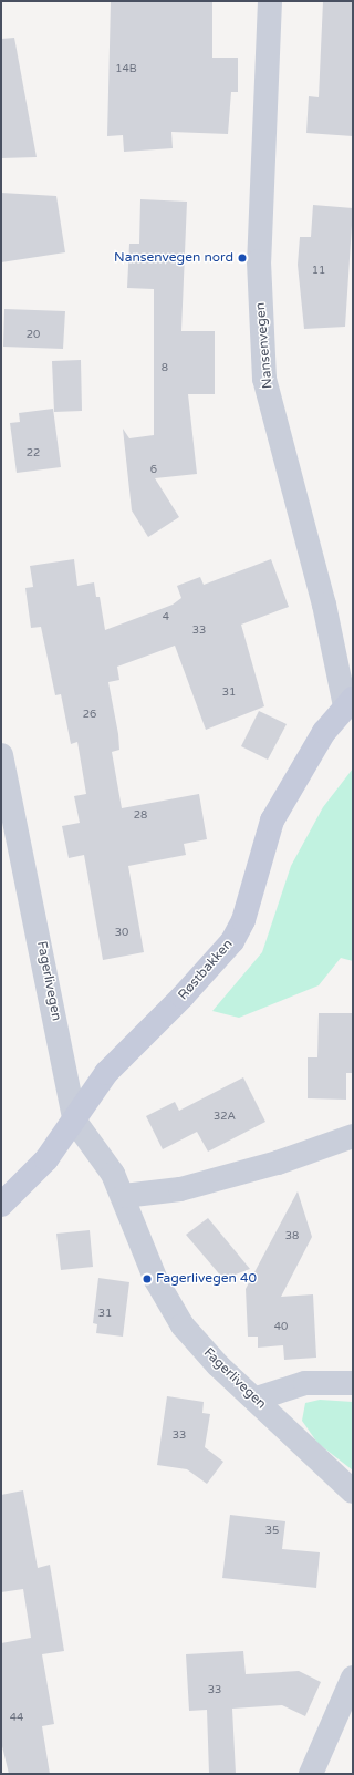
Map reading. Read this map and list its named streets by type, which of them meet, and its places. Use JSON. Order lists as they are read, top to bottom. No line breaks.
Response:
{"streets":{"street":["Nansenvegen","Røstbakken","Fagerlivegen"]},"crossings":[["Nansenvegen","Røstbakken"],["Røstbakken","Fagerlivegen"]],"places":["Nansenvegen nord","Fagerlivegen 40"],"house_numbers":["14B","11","20","8","22","6","4","33","31","26","28","30","32A","38","31","40","33","35","33","44"]}
